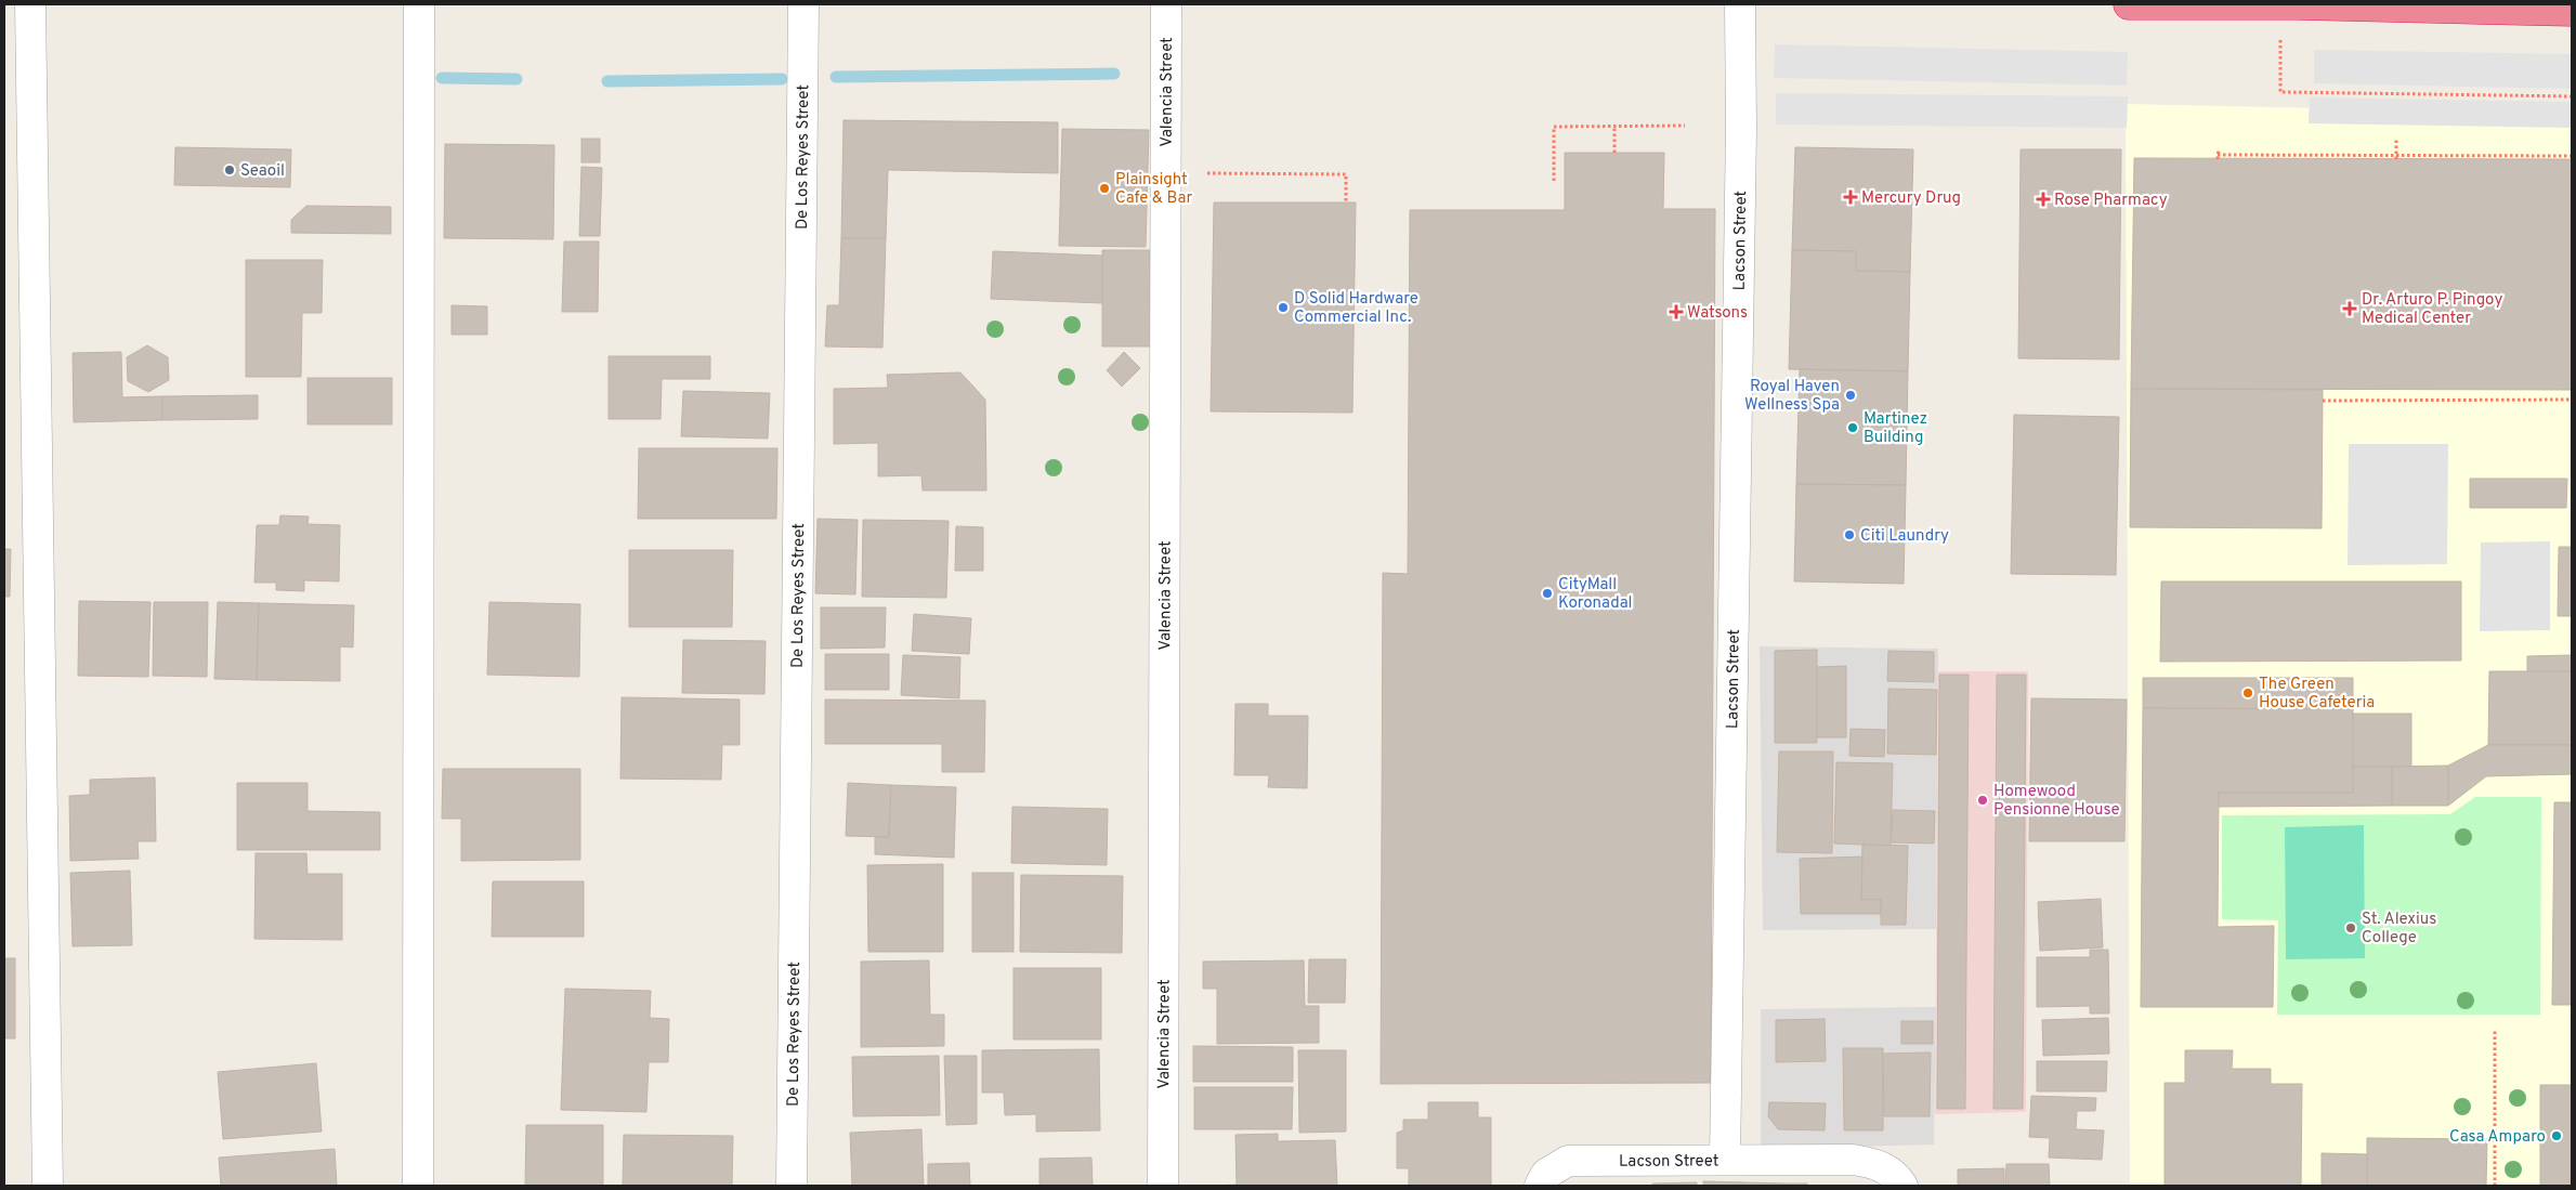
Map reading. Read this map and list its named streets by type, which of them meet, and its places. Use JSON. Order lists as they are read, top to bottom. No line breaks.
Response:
{"streets":{"street":["Valencia Street","De Los Reyes Street","Lacson Street"]},"places":{"other":["Seaoil","Plainsight Cafe & Bar","D Solid Hardware Commercial Inc.","Royal Haven Wellness Spa","Martinez Building","Citi Laundry","CityMall Koronadal","The Green House Cafeteria","Homewood Pensionne House","St. Alexius College","Casa Amparo"],"health":["Mercury Drug","Rose Pharmacy","Dr. Arturo P. Pingoy Medical Center","Watsons"]}}
